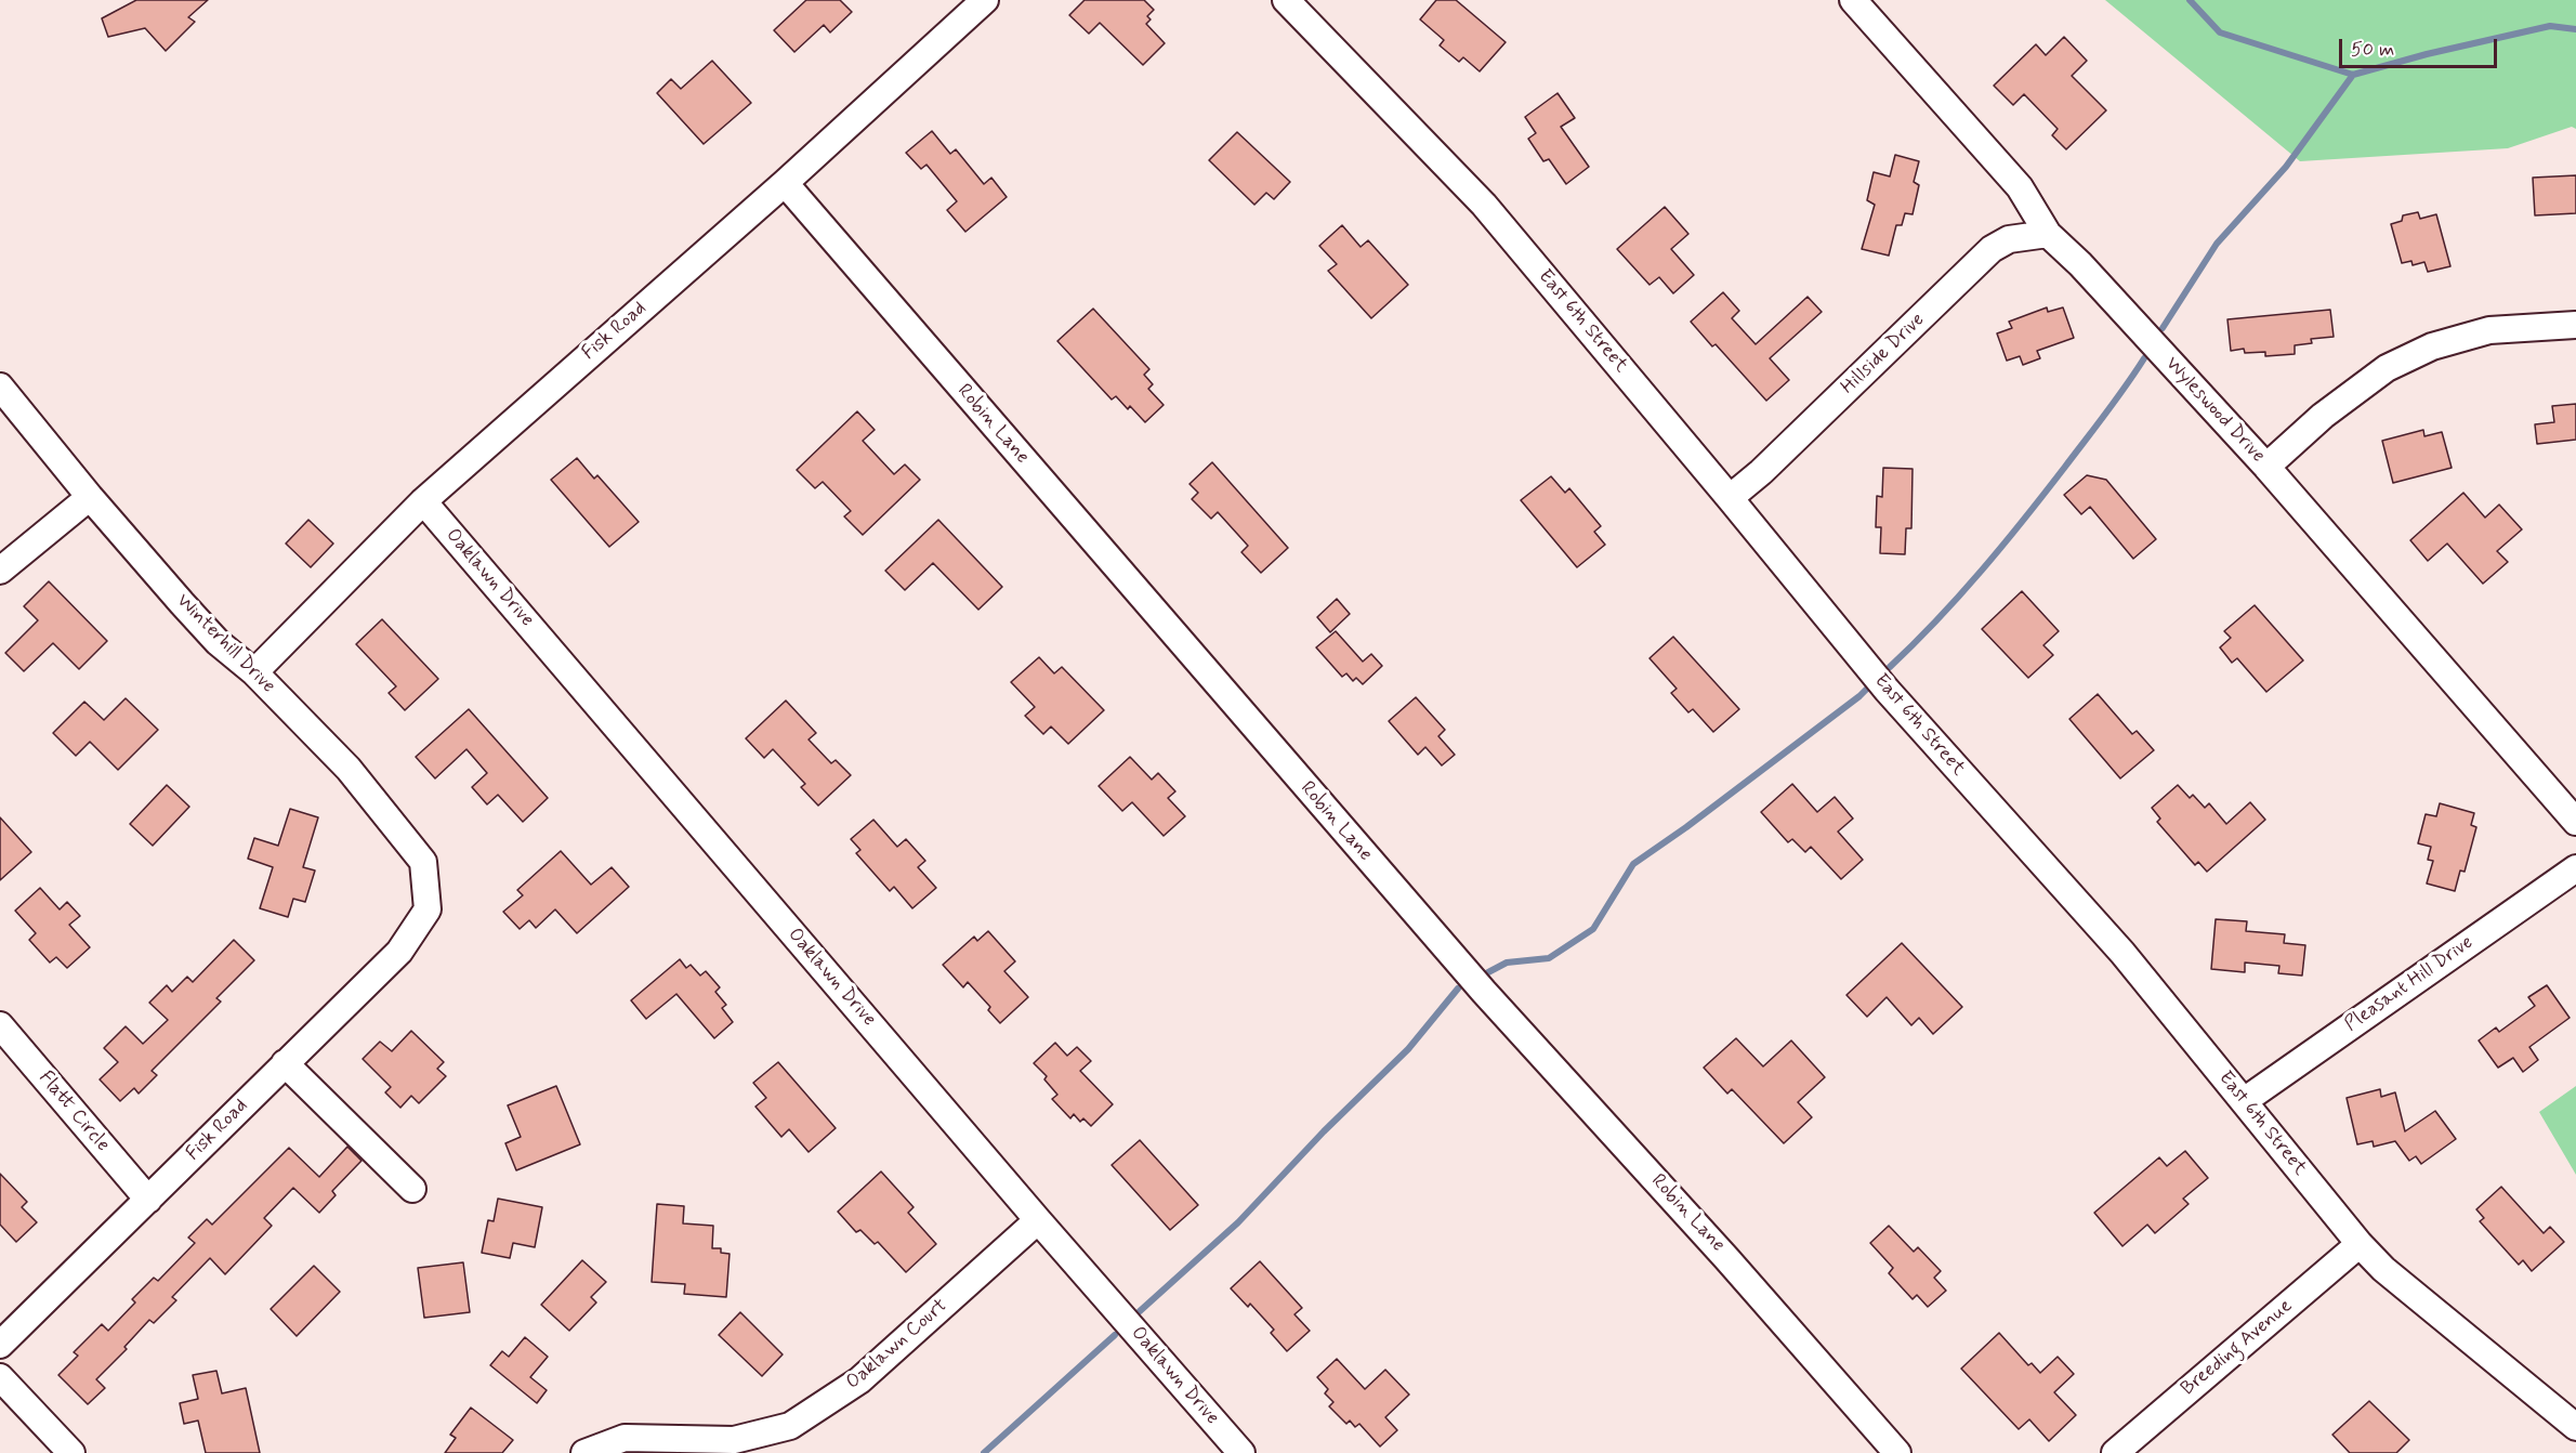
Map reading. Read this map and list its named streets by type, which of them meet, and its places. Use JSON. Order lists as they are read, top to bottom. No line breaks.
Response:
{"streets":{"street":["East 6th Street","Fisk Road","Hillside Drive","Wyleswood Drive","Robin Lane","Oaklawn Drive","Winterhill Drive","Pleasant Hill Drive","Flatt Circle","Oaklawn Court","Breeding Avenue"]},"crossings":[["East 6th Street","Hillside Drive"],["East 6th Street","Pleasant Hill Drive"],["East 6th Street","Breeding Avenue"],["Fisk Road","Robin Lane"],["Fisk Road","Oaklawn Drive"],["Fisk Road","Winterhill Drive"],["Fisk Road","Flatt Circle"],["Hillside Drive","Wyleswood Drive"],["Oaklawn Drive","Oaklawn Court"]],"scale_bar":"50 m"}
